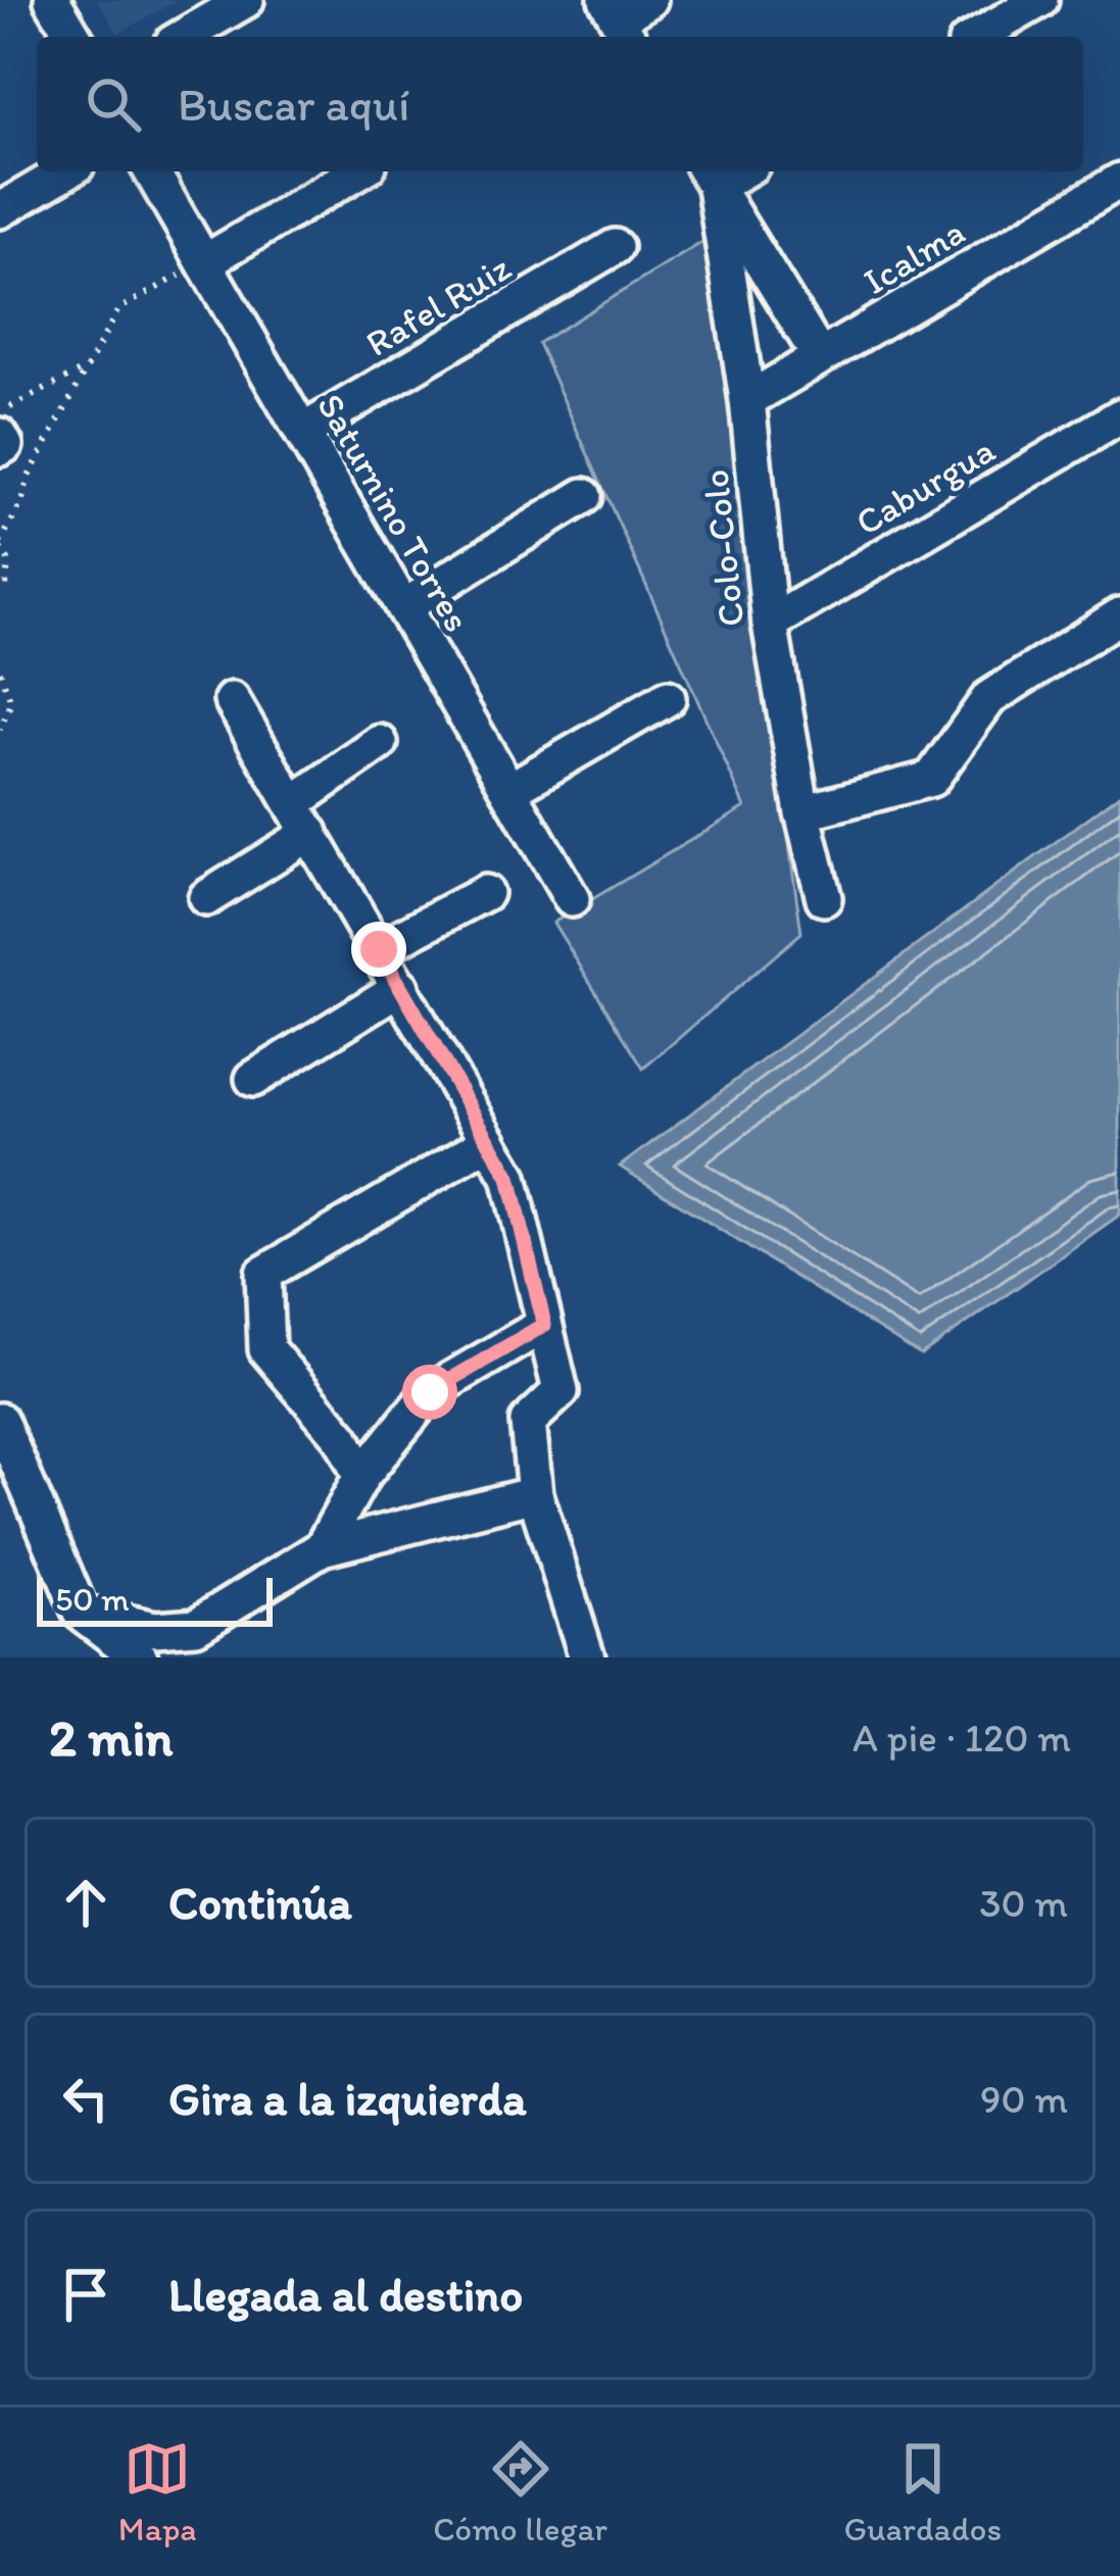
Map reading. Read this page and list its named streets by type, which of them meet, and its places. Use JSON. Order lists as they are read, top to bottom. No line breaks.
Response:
{"streets":{"street":["Icalma","Rafel Ruiz","Caburgua","Saturnino Torres","Colo-Colo"]},"crossings":[["Icalma","Colo-Colo"],["Rafel Ruiz","Saturnino Torres"],["Caburgua","Colo-Colo"]],"scale_bar":"50 m","page":{"search":"Buscar aquí","scale":"50 m","heading":["2 min","A pie · 120 m"],"list":[["Continúa","30 m"],["Gira a la izquierda","90 m"],"Llegada al destino"],"nav":["Mapa","Cómo llegar","Guardados"]}}
